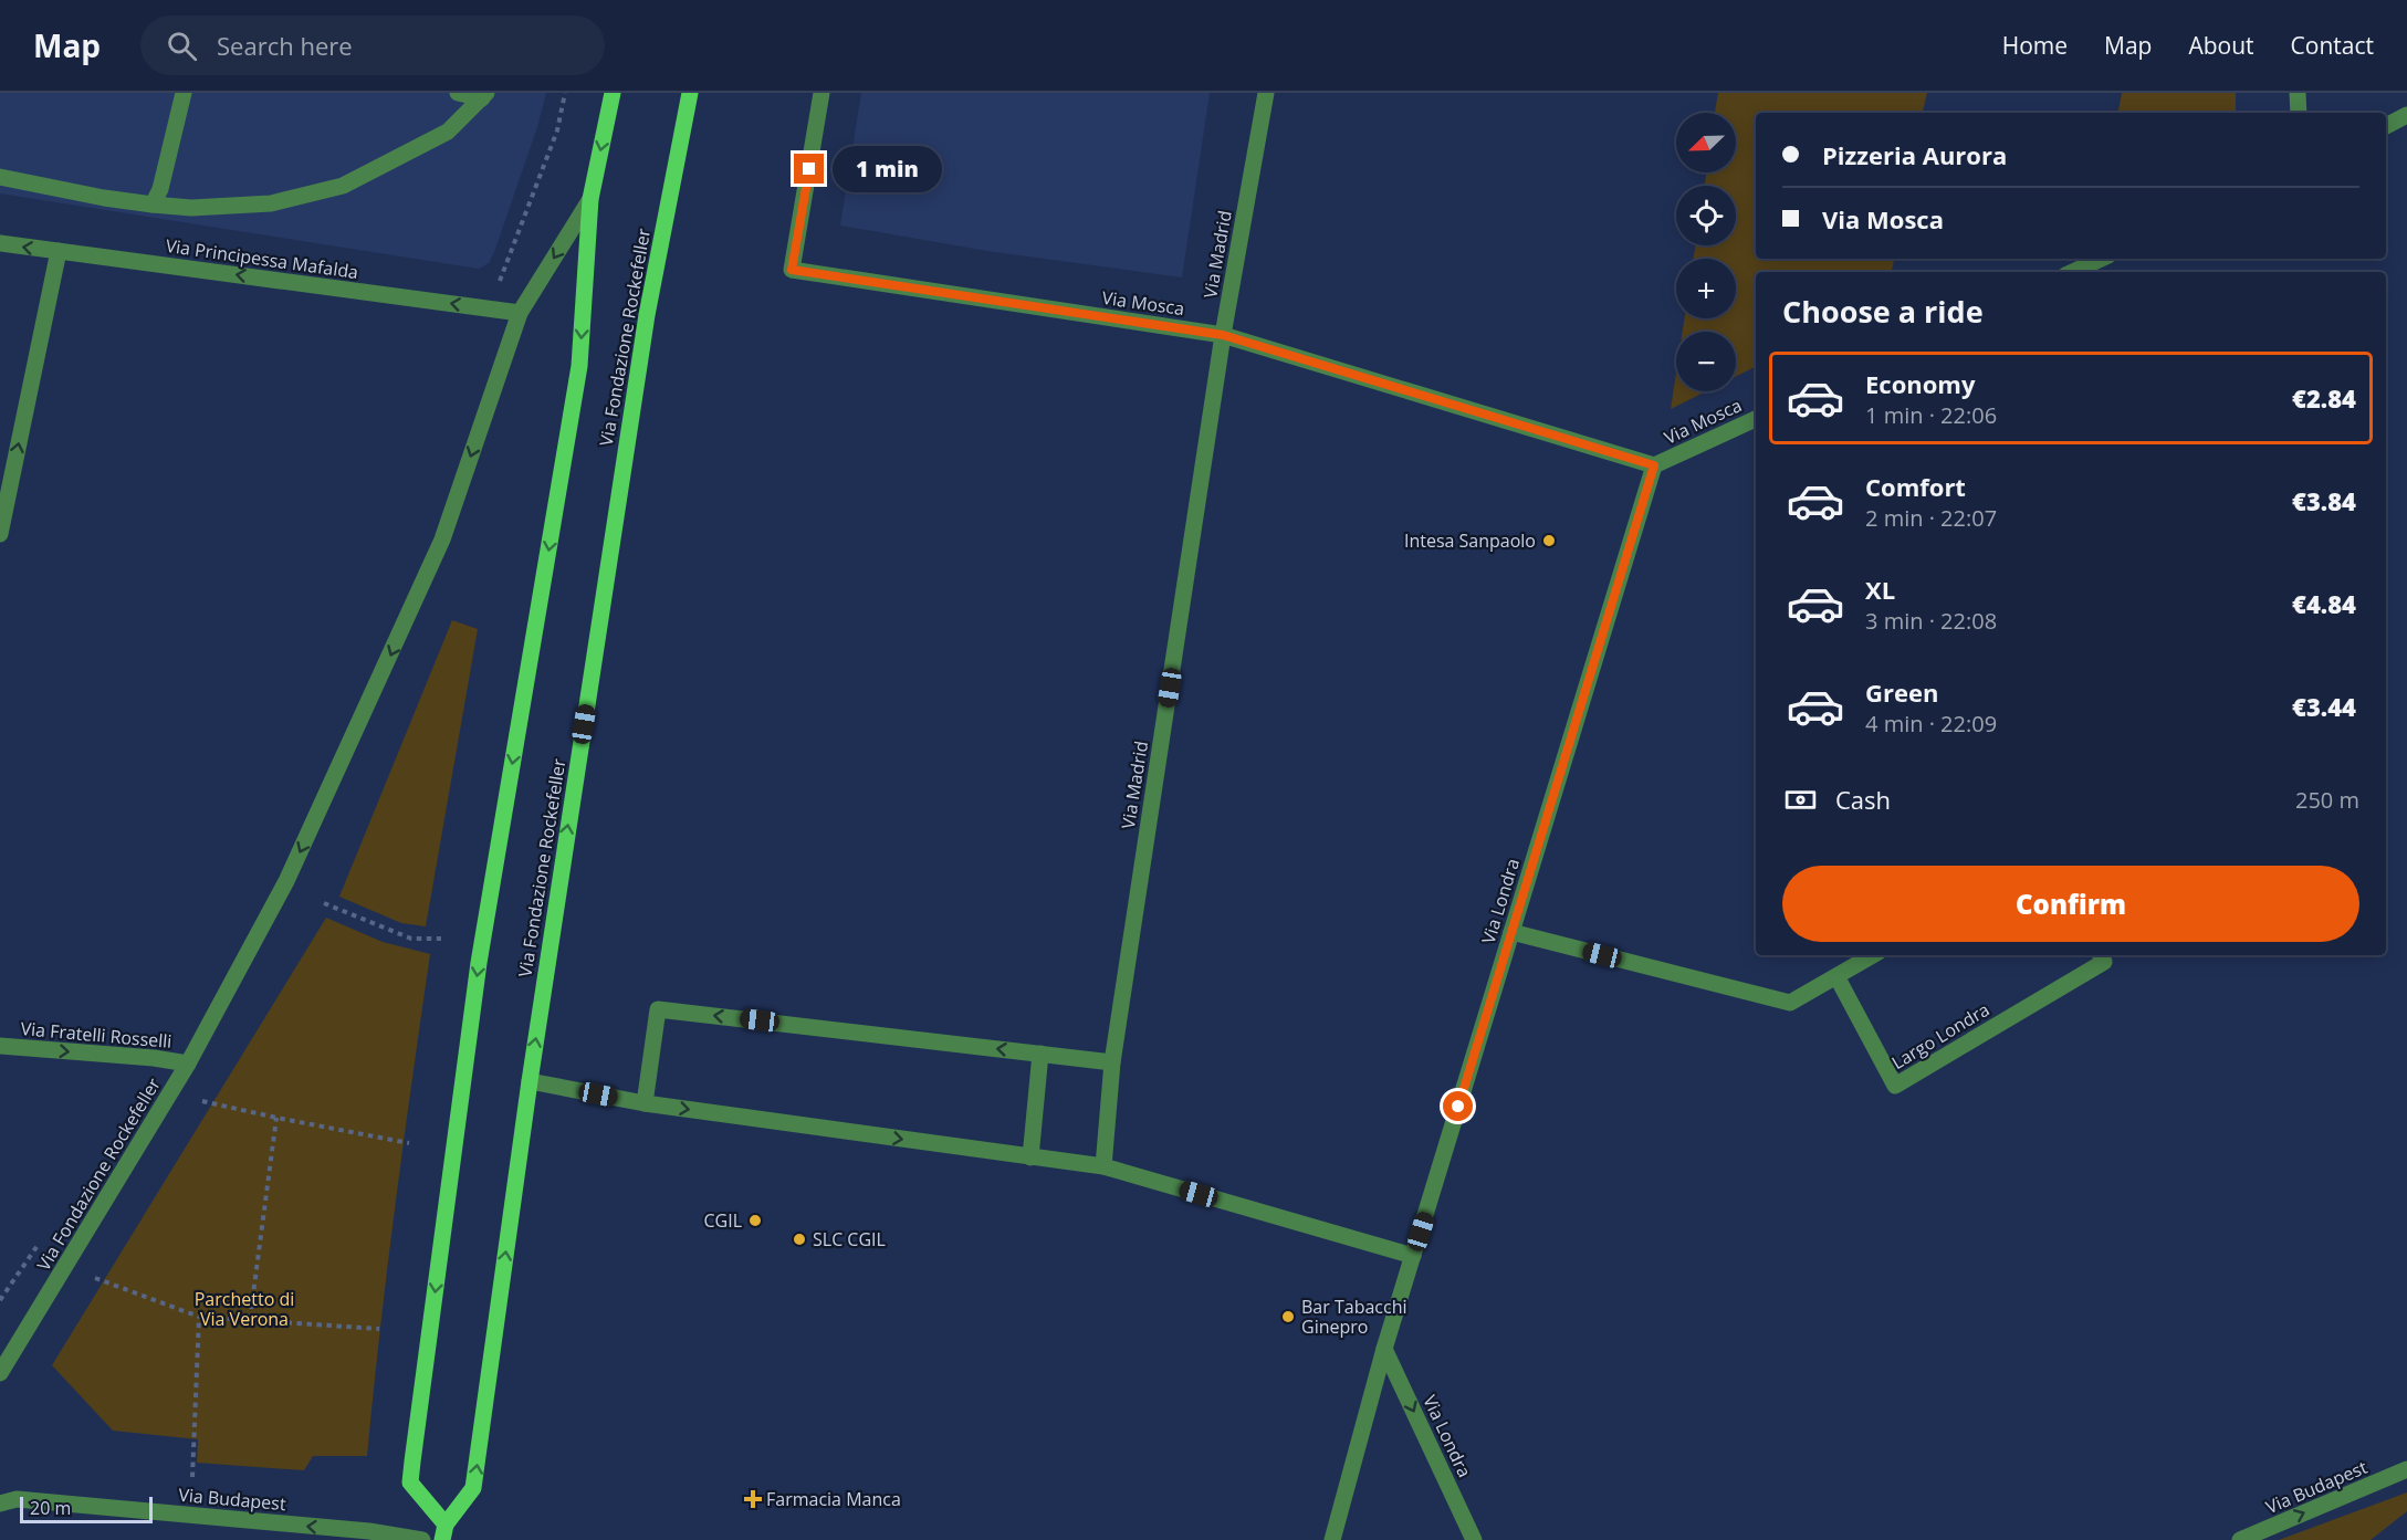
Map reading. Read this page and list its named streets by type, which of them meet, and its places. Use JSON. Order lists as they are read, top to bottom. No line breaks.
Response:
{"streets":{"main road":["Via Fondazione Rockefeller"],"street":["Via Madrid","Via Principessa Mafalda","Via Mosca","Via Londra","Via Fratelli Rosselli","Largo Londra","Via Budapest"]},"crossings":[["Via Madrid","Via Mosca"],["Via Principessa Mafalda","Via Fondazione Rockefeller"],["Via Mosca","Via Londra"],["Via Fondazione Rockefeller","Via Fratelli Rosselli"]],"one_way":["Via Principessa Mafalda","Via Fratelli Rosselli"],"parks":["Parchetto di Via Verona"],"places":{"other":["Intesa Sanpaolo","CGIL","SLC CGIL","Bar Tabacchi Ginepro"],"health":["Farmacia Manca"]},"scale_bar":"20 m","north":"bottom left","page":{"header":"Map","search":"Search here","nav":["Home","Map","About","Contact"],"map_buttons":["+","−"],"banner":["Pizzeria Aurora","Via Mosca"],"bubble":"1 min","heading":"Choose a ride","list":[{"name":"Economy","note":"1 min · 22:06","value":"€2.84"},{"name":"Comfort","note":"2 min · 22:07","value":"€3.84"},{"name":"XL","note":"3 min · 22:08","value":"€4.84"},{"name":"Green","note":"4 min · 22:09","value":"€3.44"}],"pay":["Cash","250 m"],"buttons":"Confirm","scale":"20 m"}}
